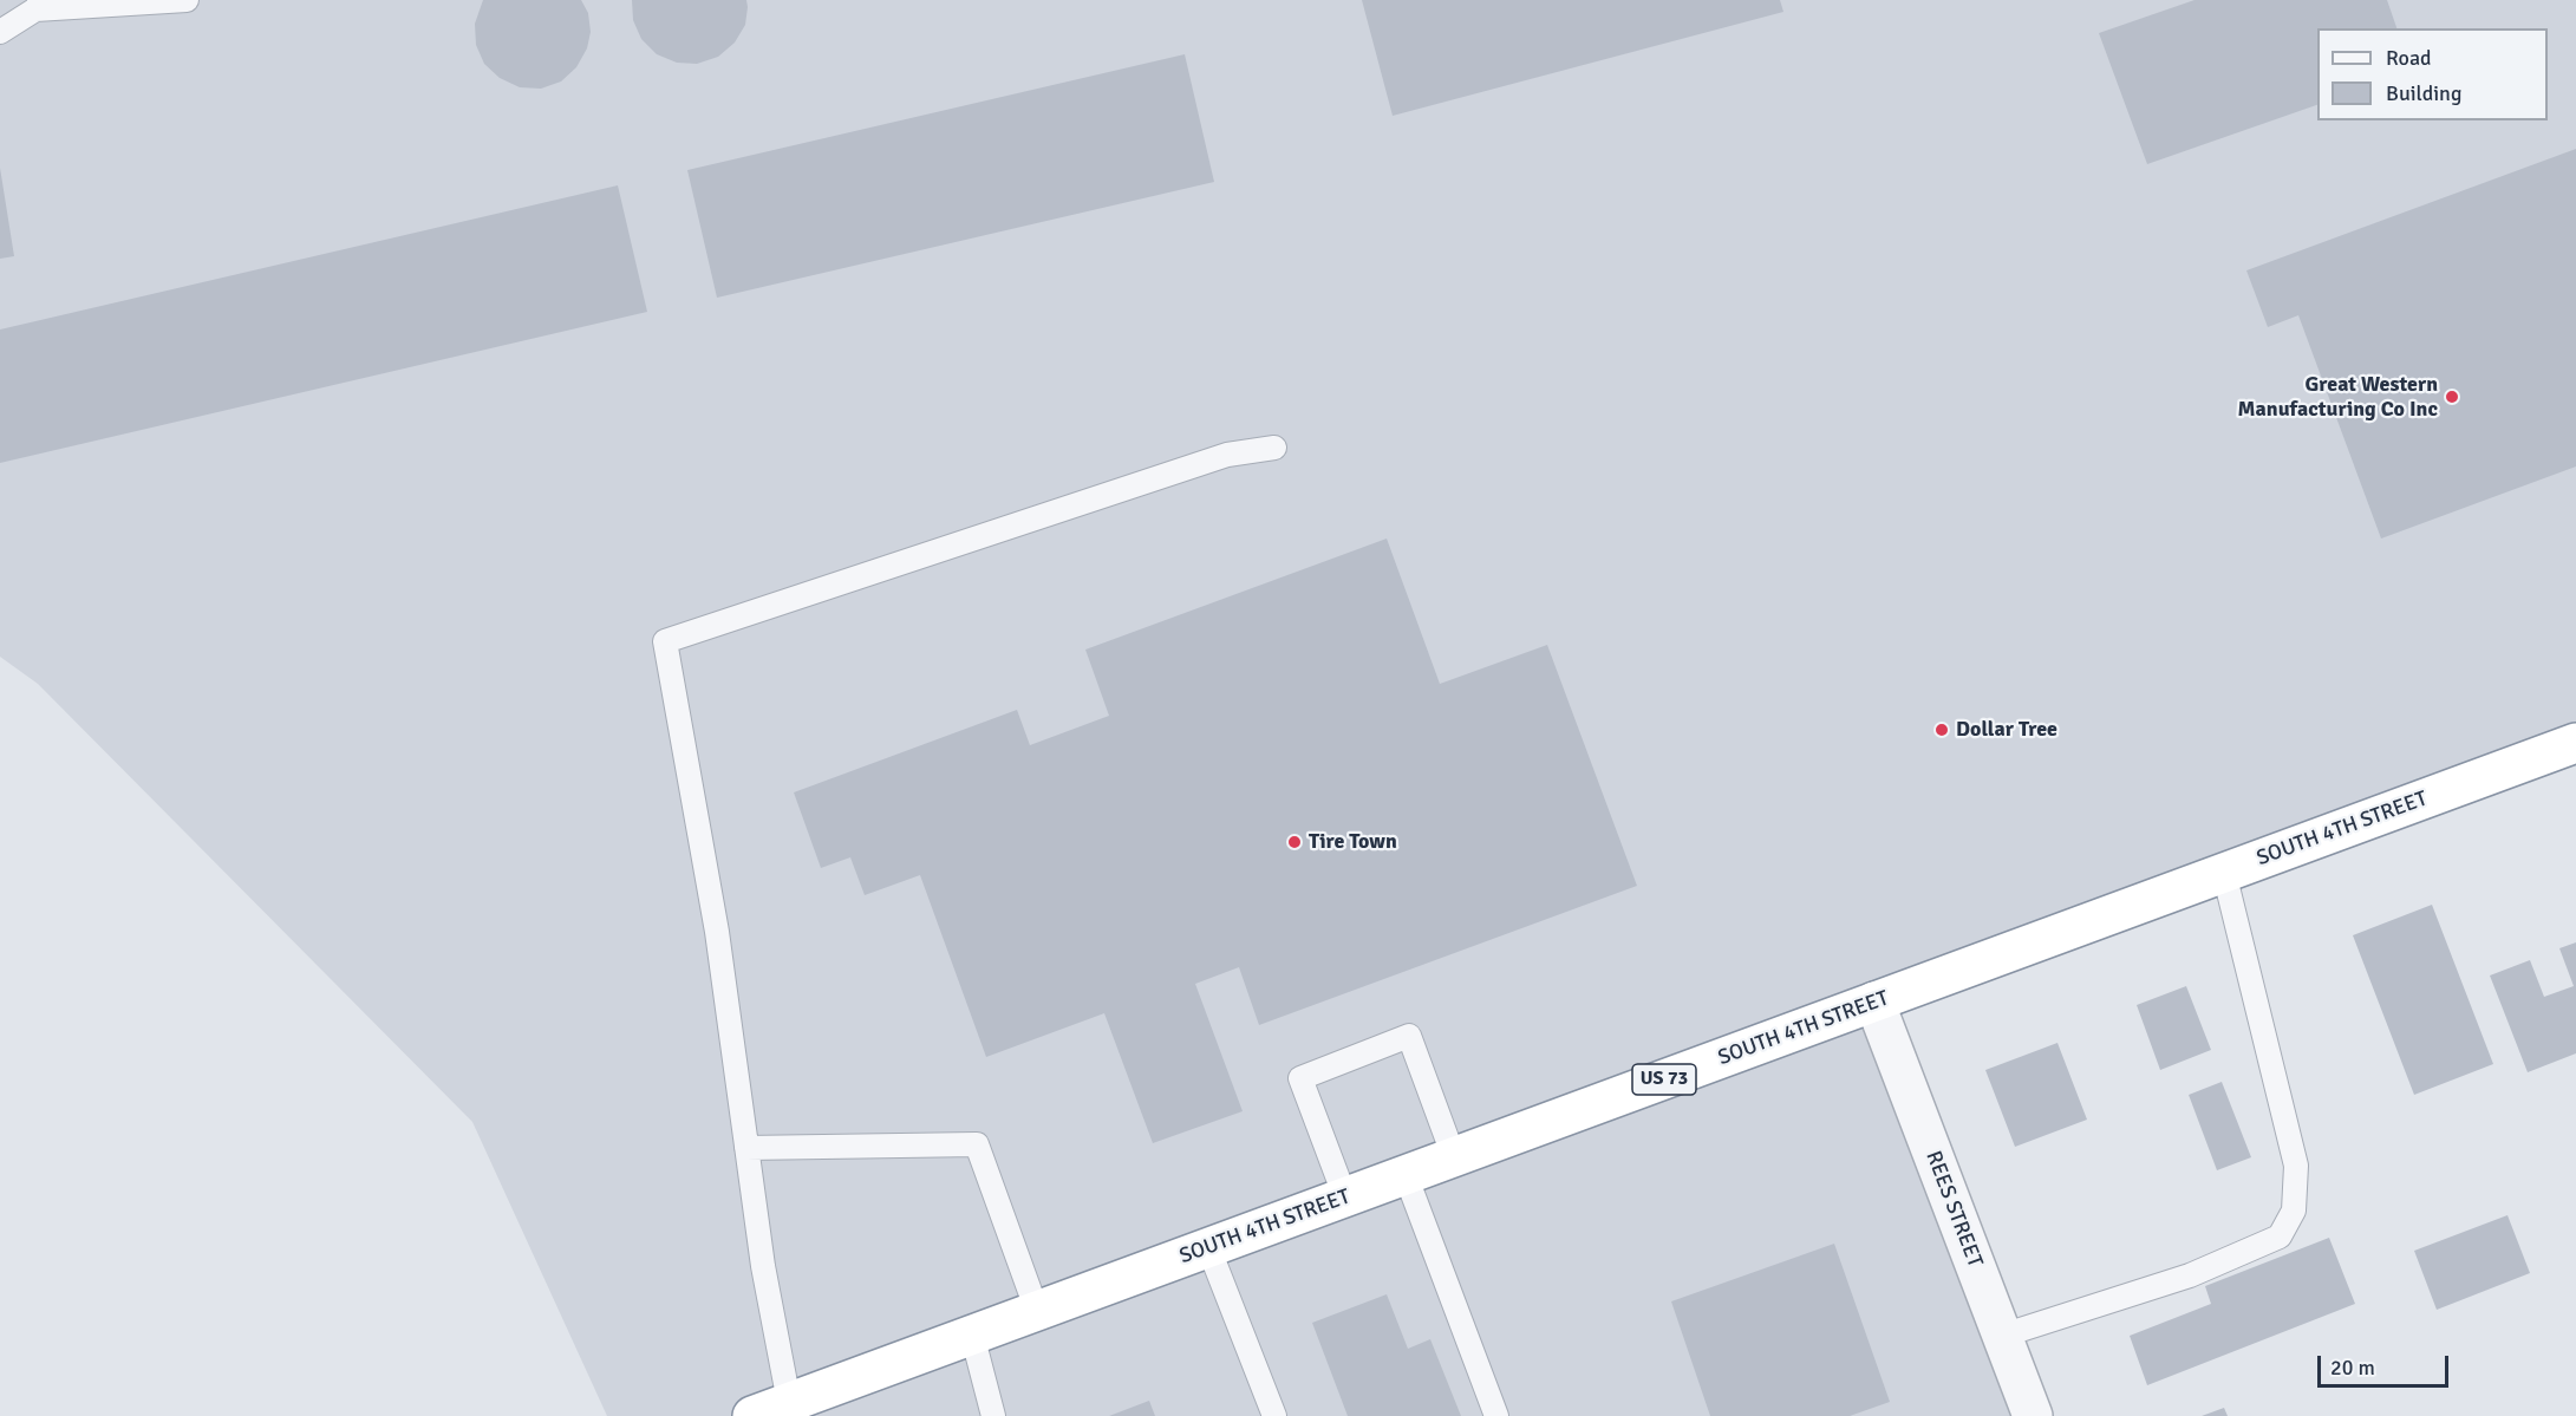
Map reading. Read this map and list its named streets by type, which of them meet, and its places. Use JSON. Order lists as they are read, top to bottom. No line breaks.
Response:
{"streets":{"highway":["SOUTH 4TH STREET","US 73"],"street":["REES STREET"]},"crossings":[["SOUTH 4TH STREET","REES STREET"]],"places":["Great Western Manufacturing Co Inc","Dollar Tree","Tire Town"],"legend":["Road","Building"],"scale_bar":"20 m"}
